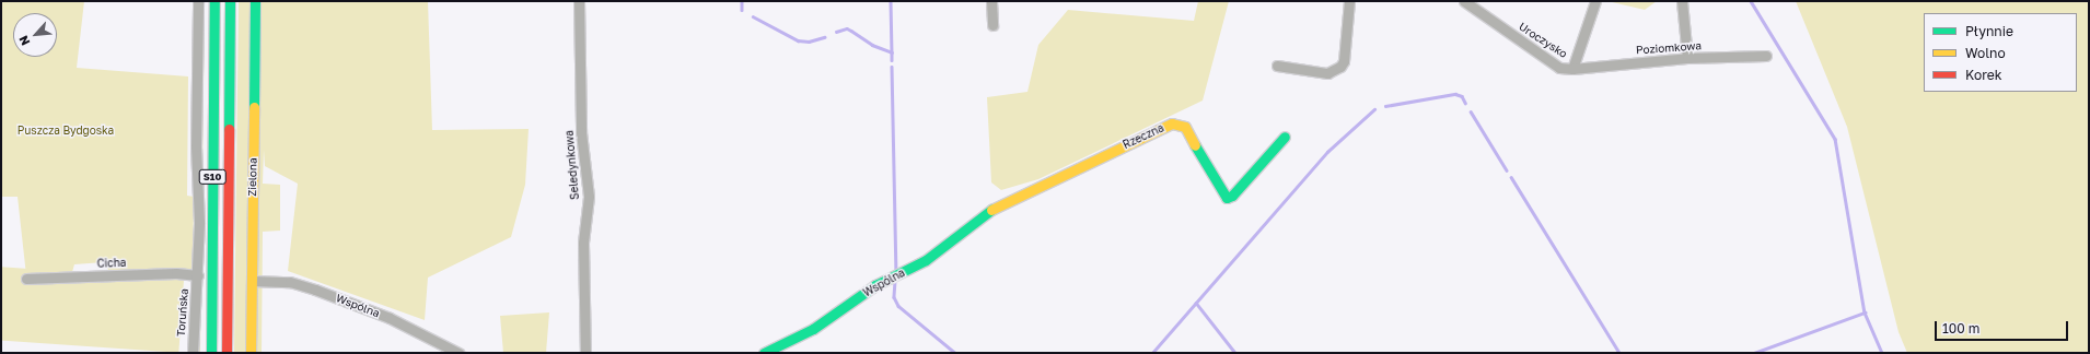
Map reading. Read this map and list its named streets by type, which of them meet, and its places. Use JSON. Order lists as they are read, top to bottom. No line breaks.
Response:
{"streets":{"main road":["Rzeczna","S10","Zielona","Wspólna"],"street":["Uroczysko","Poziomkowa","Seledynkowa","Cicha","Toruńska"]},"crossings":[["Uroczysko","Poziomkowa"],["Rzeczna","Wspólna"],["Zielona","Wspólna"],["Cicha","Toruńska"]],"parks":["Puszcza Bydgoska"],"legend":["Płynnie","Wolno","Korek"],"scale_bar":"100 m","north":"bottom left"}
